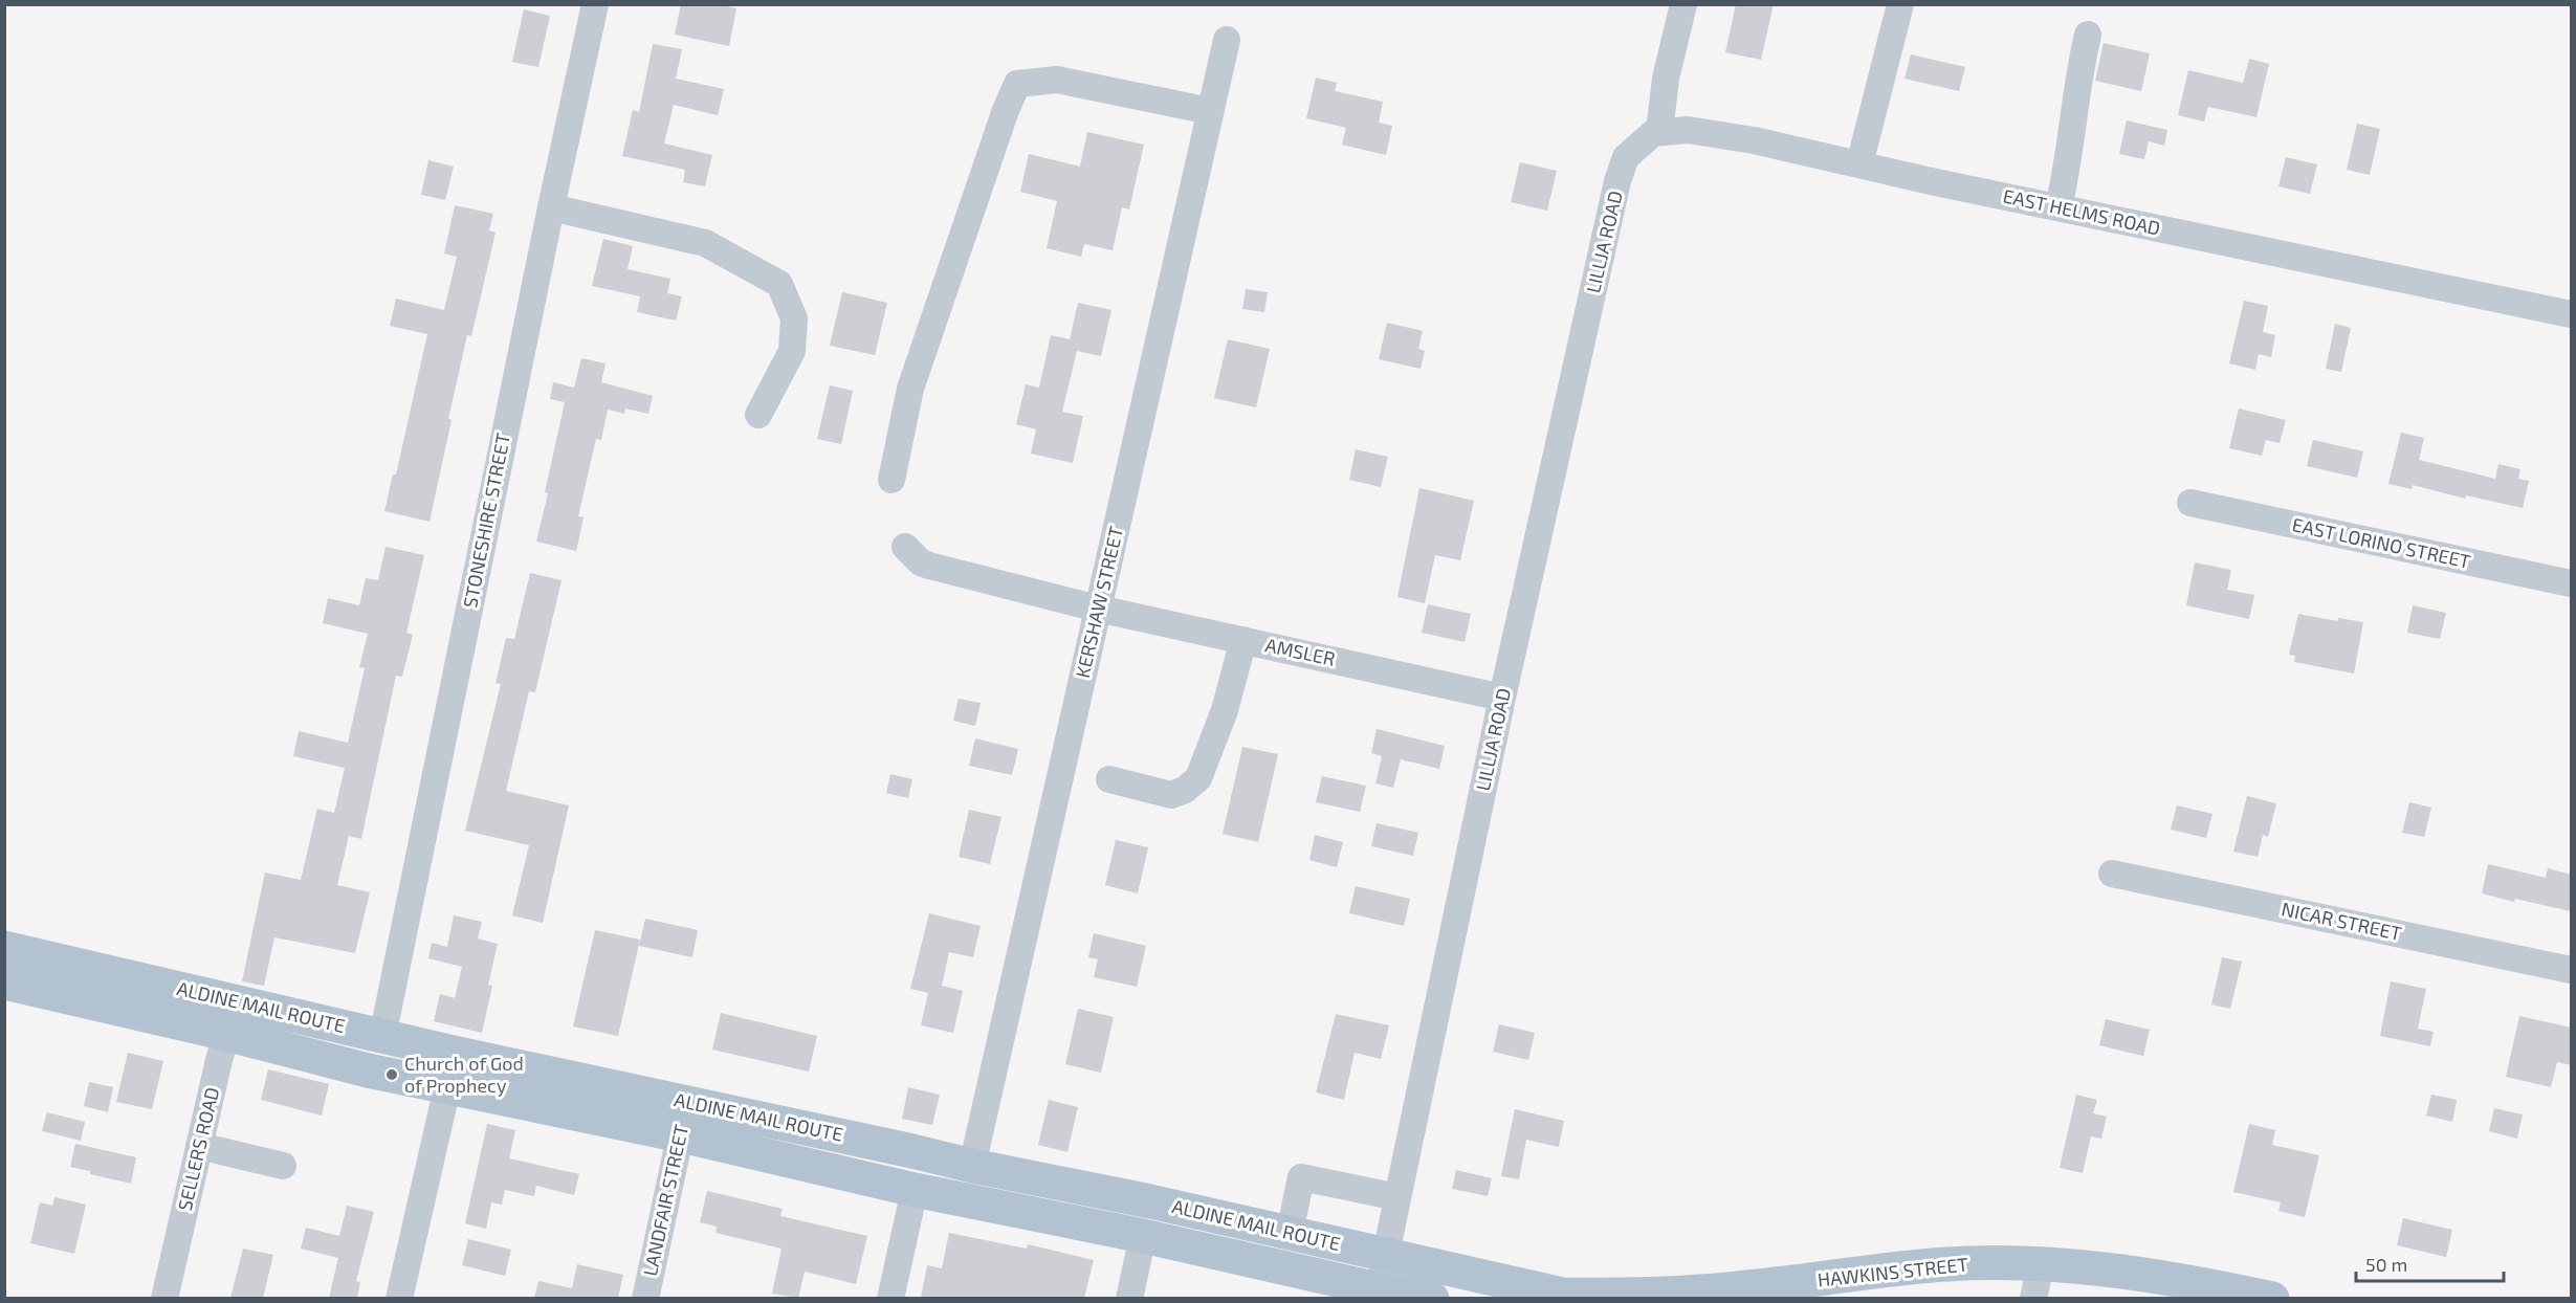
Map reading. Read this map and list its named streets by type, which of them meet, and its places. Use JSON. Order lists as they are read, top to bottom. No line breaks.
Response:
{"streets":{"main road":["ALDINE MAIL ROUTE","HAWKINS STREET"],"street":["EAST HELMS ROAD","LILLJA ROAD","STONESHIRE STREET","EAST LORINO STREET","KERSHAW STREET","AMSLER","NICAR STREET","SELLERS ROAD","LANDFAIR STREET"]},"crossings":[["EAST HELMS ROAD","LILLJA ROAD"],["LILLJA ROAD","AMSLER"],["LILLJA ROAD","ALDINE MAIL ROUTE"],["STONESHIRE STREET","ALDINE MAIL ROUTE"],["KERSHAW STREET","AMSLER"],["KERSHAW STREET","ALDINE MAIL ROUTE"],["ALDINE MAIL ROUTE","SELLERS ROAD"],["ALDINE MAIL ROUTE","LANDFAIR STREET"],["ALDINE MAIL ROUTE","HAWKINS STREET"]],"places":["Church of God of Prophecy"],"scale_bar":"50 m"}
